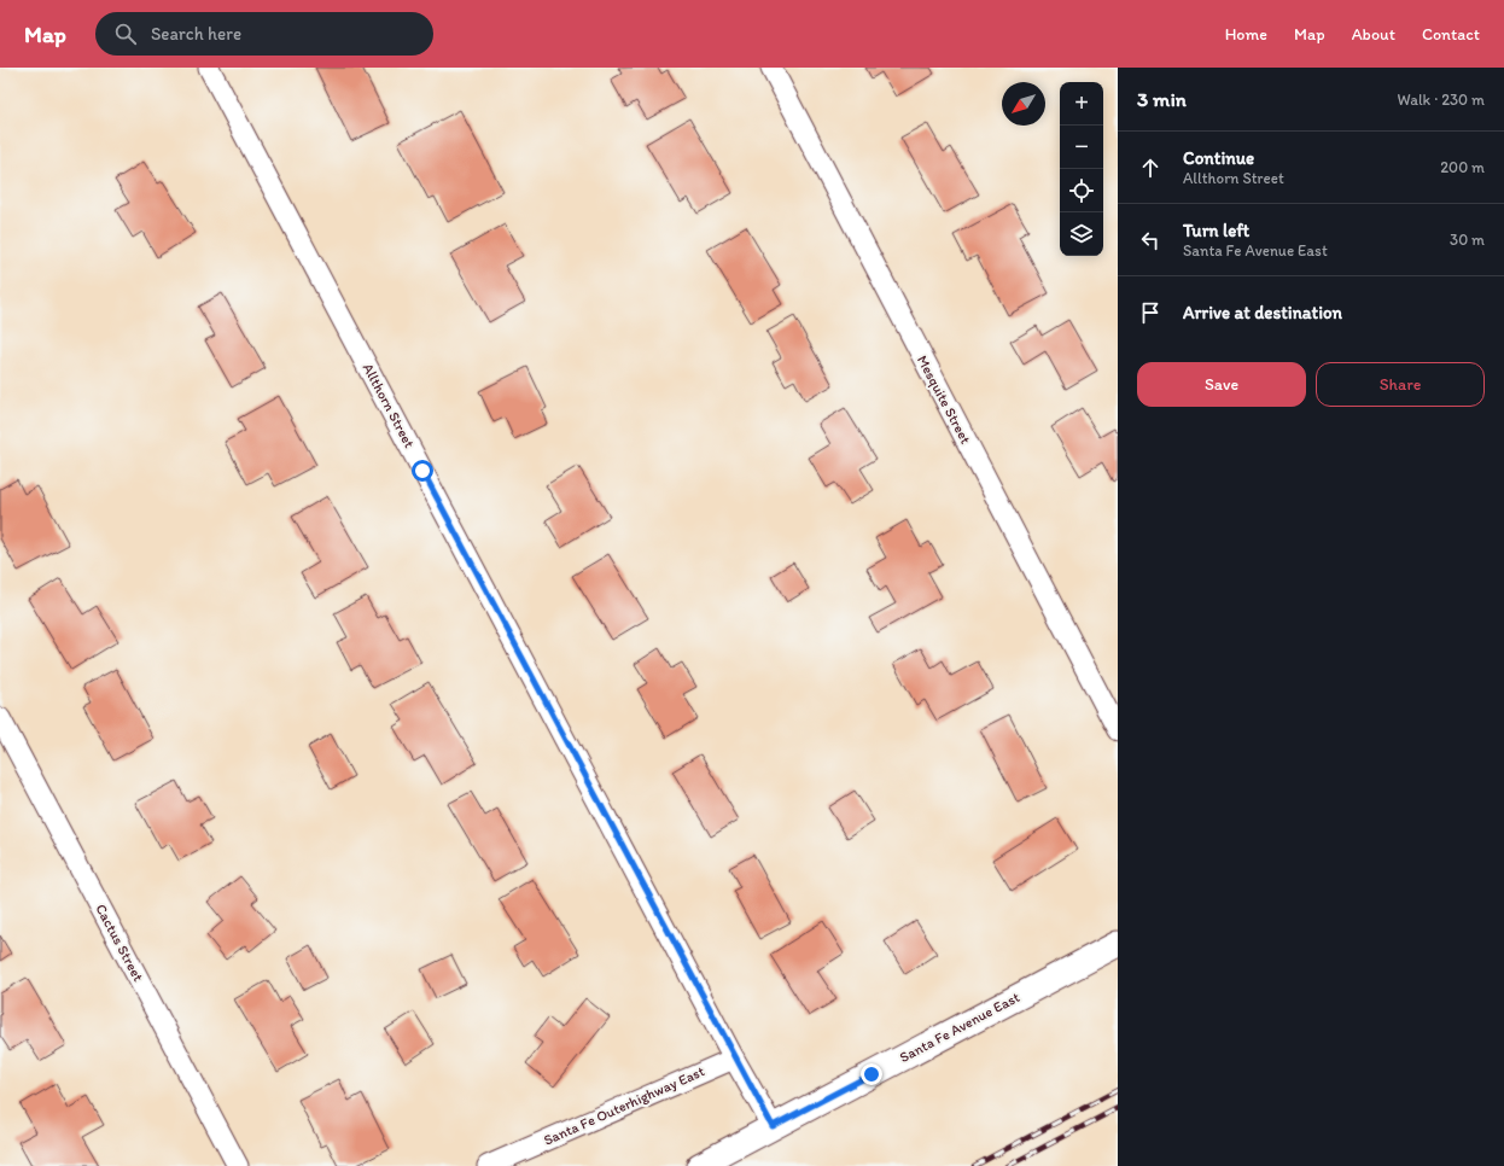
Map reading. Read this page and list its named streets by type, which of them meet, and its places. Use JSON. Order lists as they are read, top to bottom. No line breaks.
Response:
{"streets":{"street":["Mesquite Street","Allthorn Street","Cactus Street","Santa Fe Avenue East","Santa Fe Outerhighway East"]},"crossings":[["Allthorn Street","Santa Fe Avenue East"],["Allthorn Street","Santa Fe Outerhighway East"]],"north":"bottom left","page":{"header":"Map","search":"Search here","nav":["Home","Map","About","Contact"],"heading":["3 min","Walk · 230 m"],"map_buttons":["+","−"],"list":[["Continue","Allthorn Street","200 m"],["Turn left","Santa Fe Avenue East","30 m"],"Arrive at destination"],"buttons":["Save","Share"]}}
